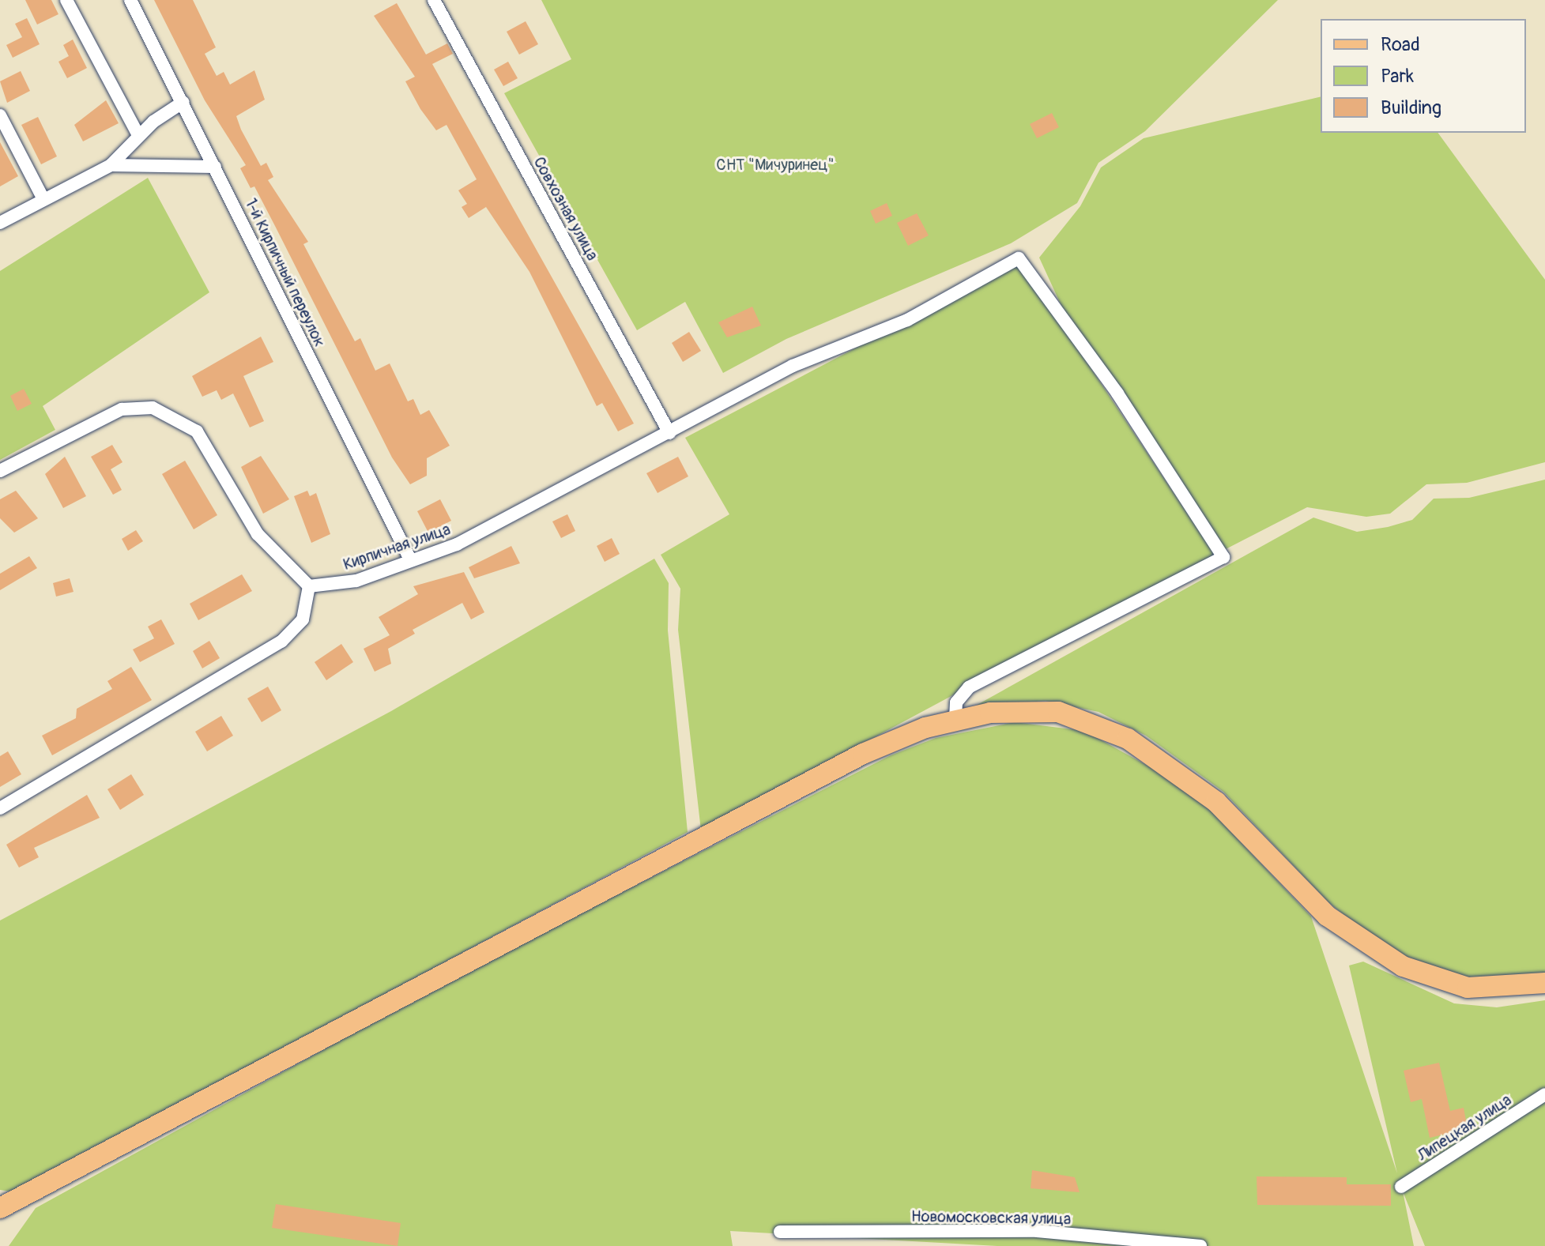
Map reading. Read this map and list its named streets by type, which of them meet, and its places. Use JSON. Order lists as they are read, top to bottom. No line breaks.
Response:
{"streets":{"street":["Совхозная улица","1-й Кирпичный переулок","Кирпичная улица","Липецкая улица","Новомосковская улица"]},"crossings":[["Совхозная улица","Кирпичная улица"],["1-й Кирпичный переулок","Кирпичная улица"]],"parks":["СНТ \"Мичуринец\""],"legend":["Road","Park","Building"]}
